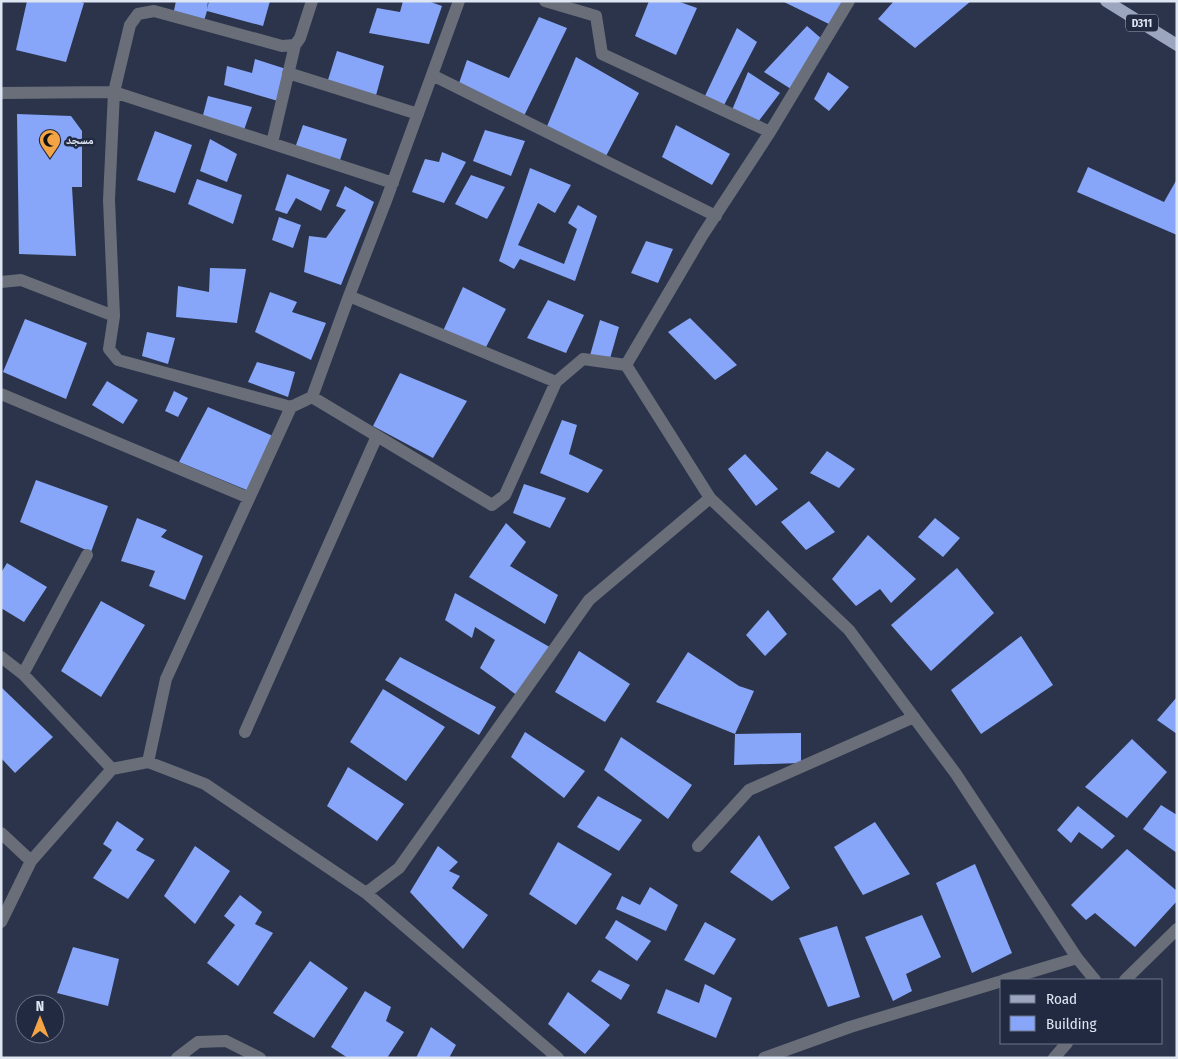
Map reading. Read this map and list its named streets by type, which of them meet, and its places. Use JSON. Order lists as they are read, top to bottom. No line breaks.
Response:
{"streets":{"main road":["D311"]},"places":{"mosque":["مسجد"]},"legend":["Road","Building"],"north":"top"}
